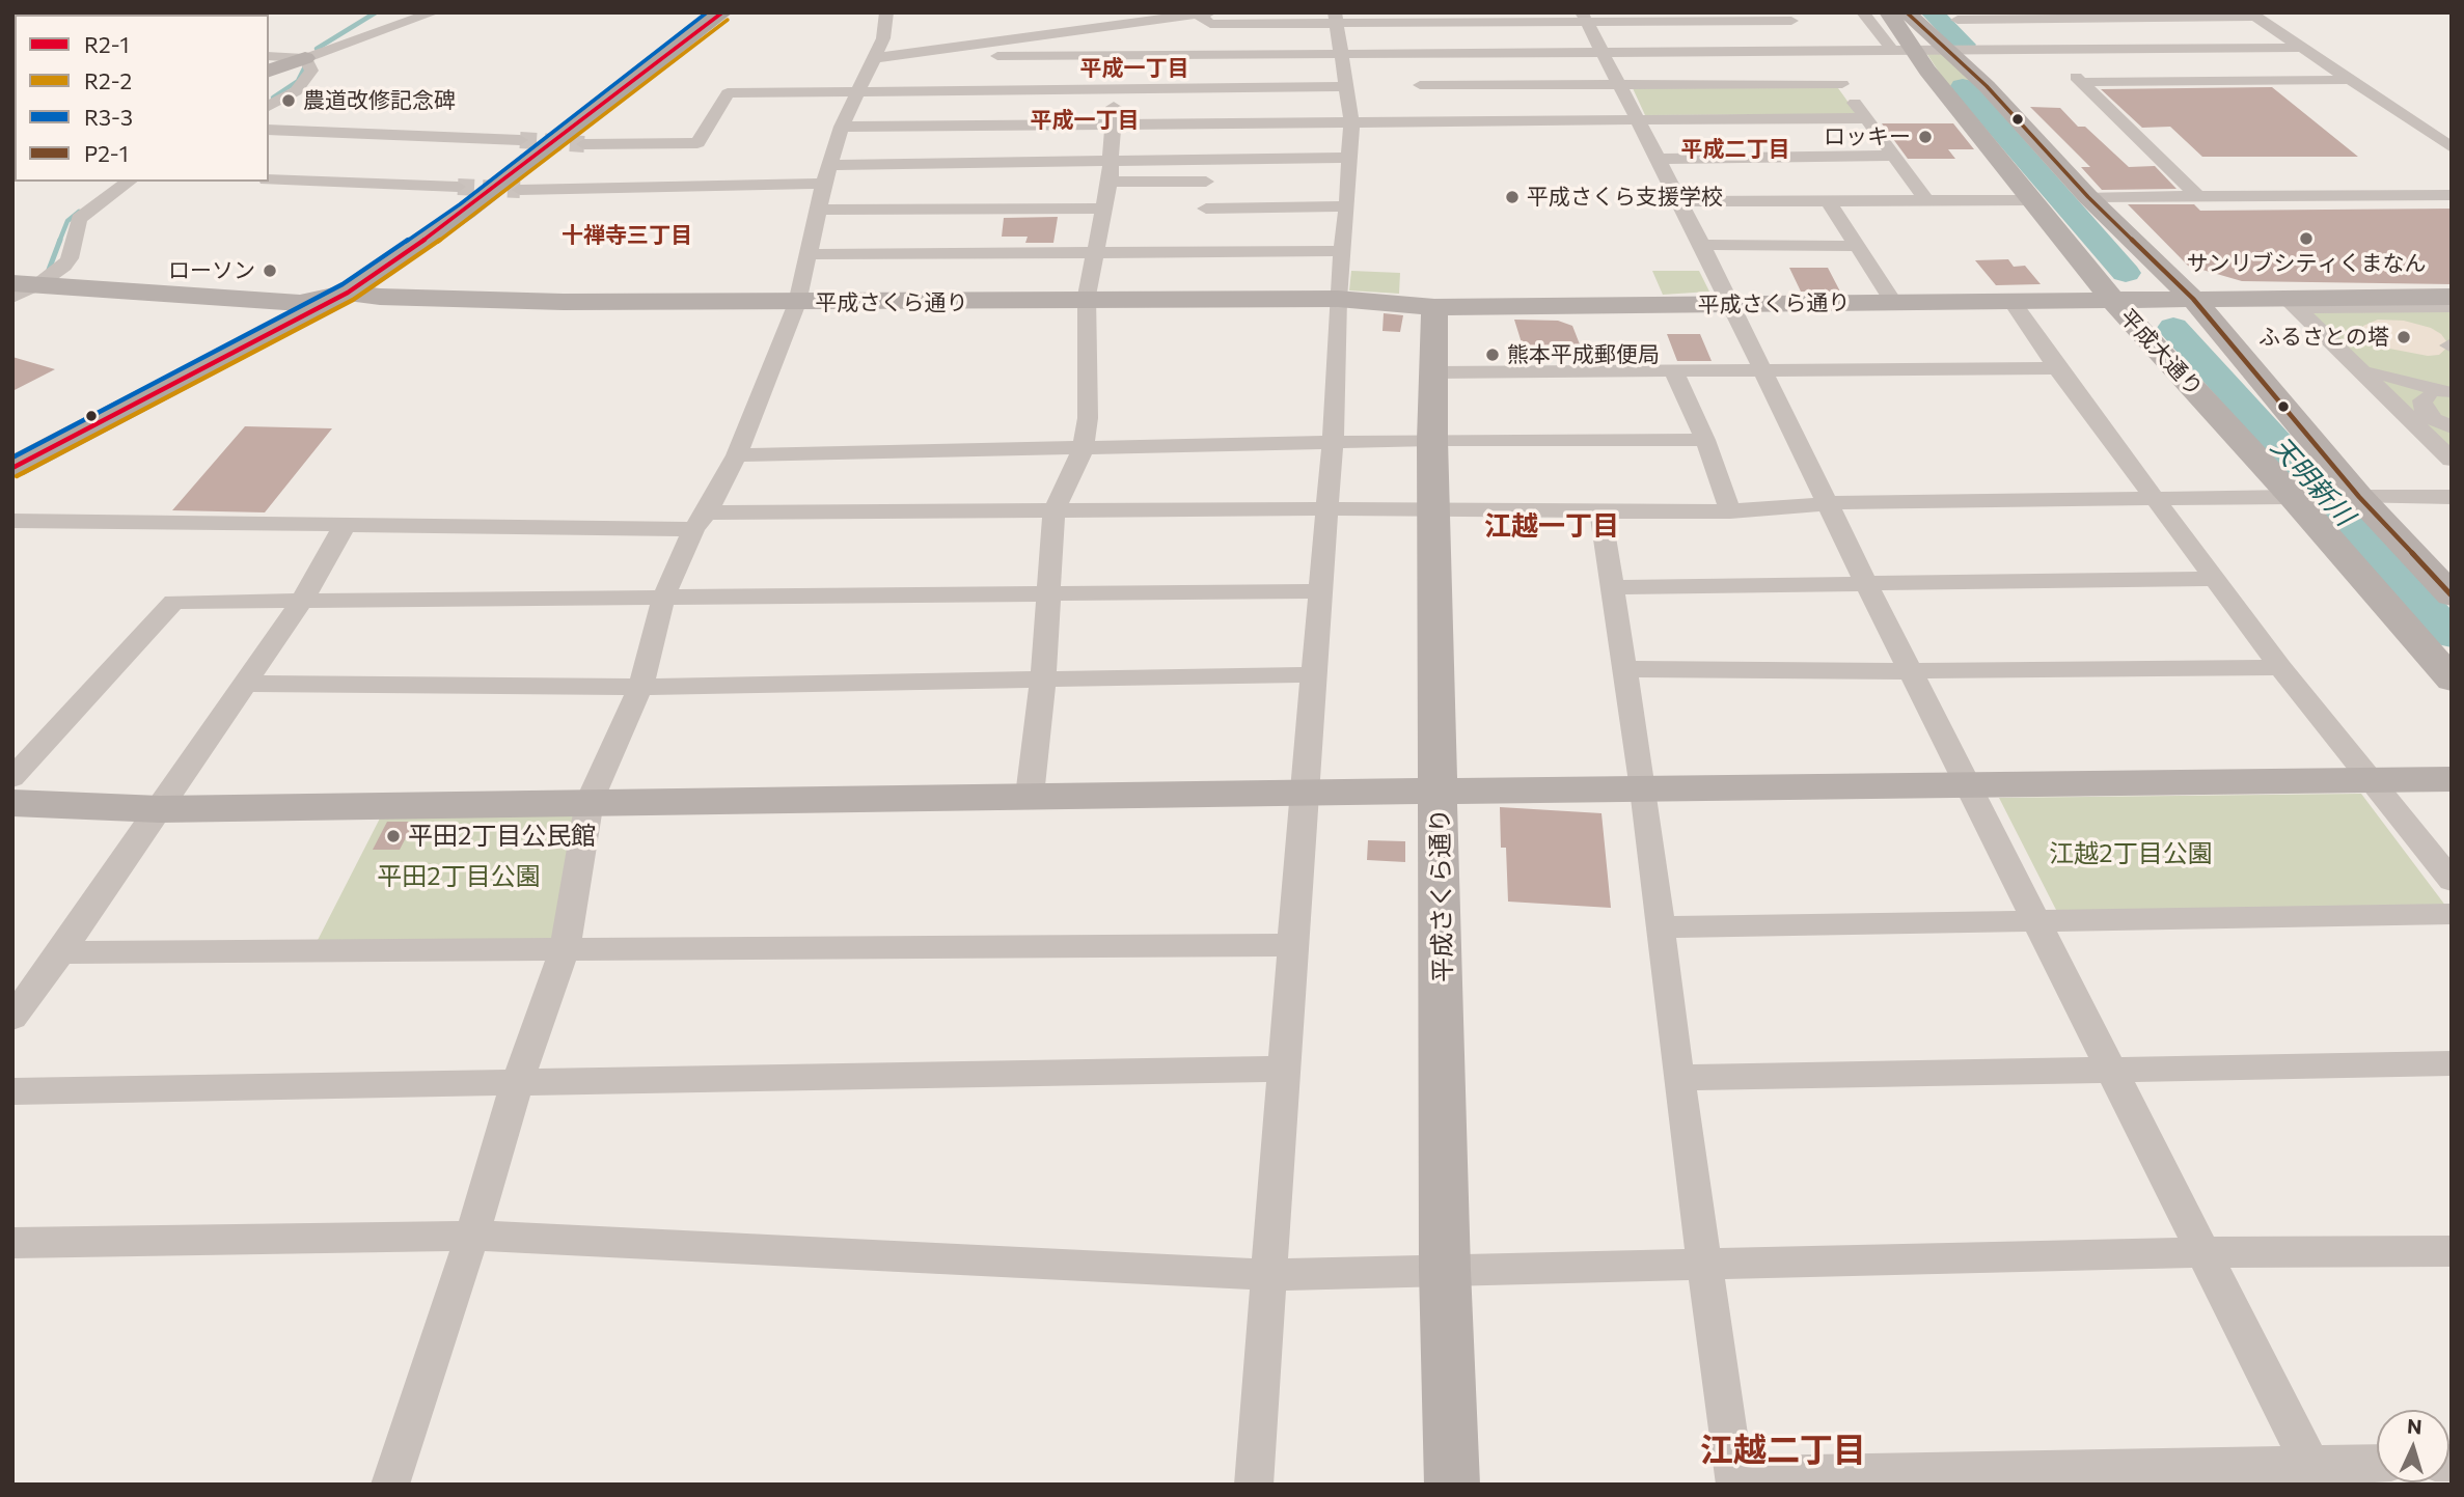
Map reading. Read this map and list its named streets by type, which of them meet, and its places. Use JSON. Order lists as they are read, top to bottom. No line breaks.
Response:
{"streets":{"street":["平成さくら通り","平成大通り"]},"crossings":[["平成さくら通り","平成大通り"]],"districts":["平成一丁目","平成一丁目","平成二丁目","十禅寺三丁目","江越一丁目","江越二丁目"],"water":["天明新川"],"parks":["江越2丁目公園","平田2丁目公園"],"places":["農道改修記念碑","ロッキー","平成さくら支援学校","サンリブシティくまなん","ローソン","ふるさとの塔","熊本平成郵便局","平田2丁目公民館"],"lines":["transit line R2-1","transit line R3-3","transit line P2-1","transit line R2-2"],"legend":["R2-1","R2-2","R3-3","P2-1"],"north":"top"}
